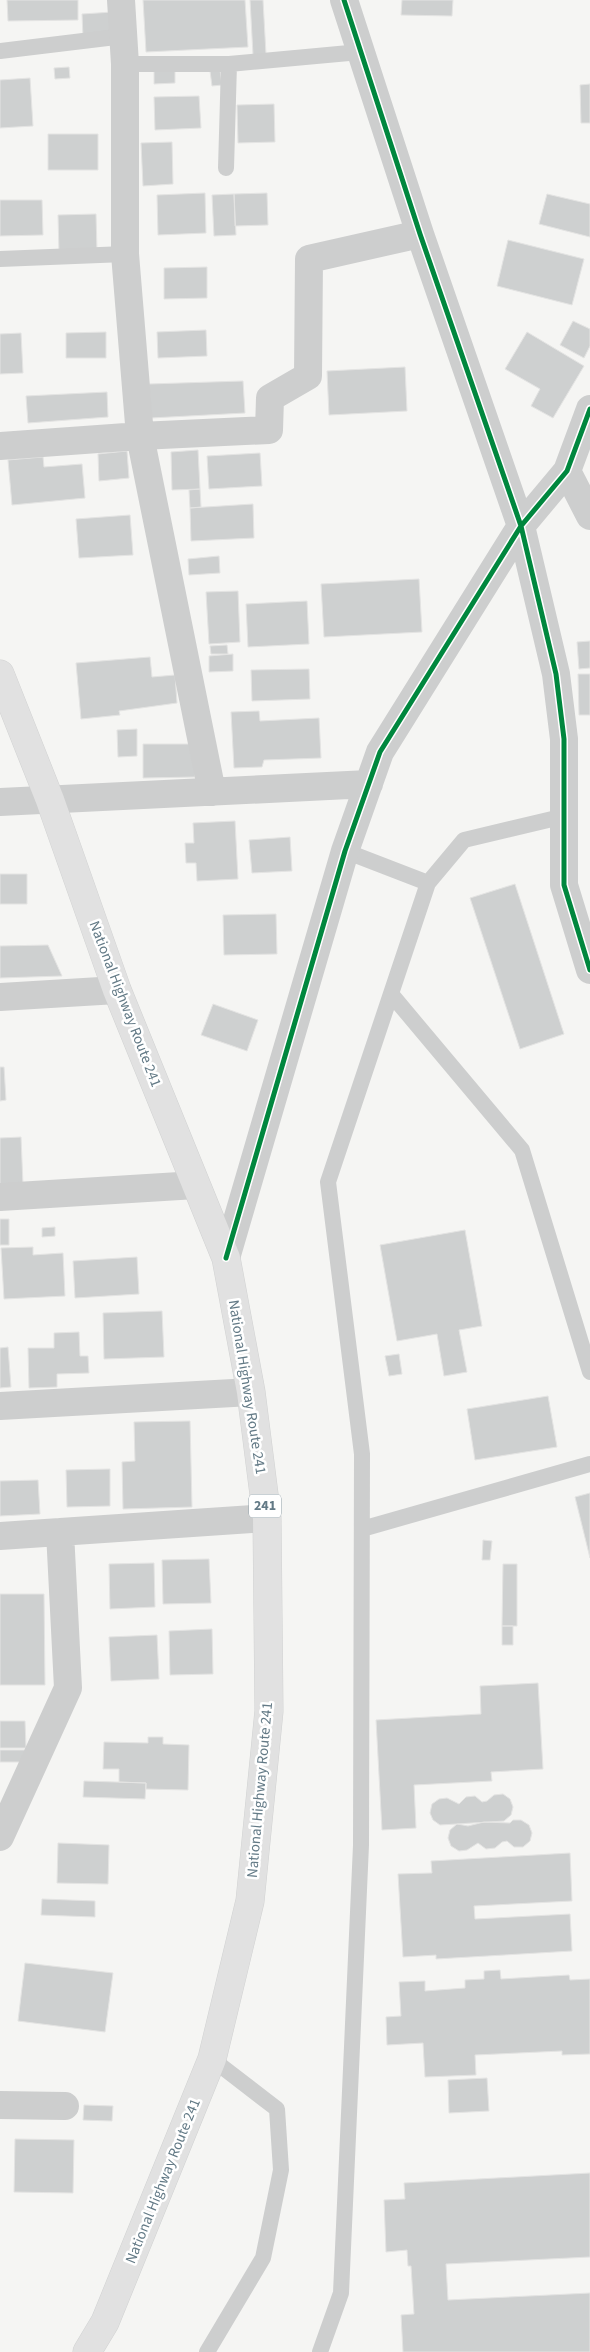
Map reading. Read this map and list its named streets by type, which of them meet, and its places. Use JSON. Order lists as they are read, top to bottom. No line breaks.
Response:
{"streets":{"highway":["National Highway Route 241","241"]}}
